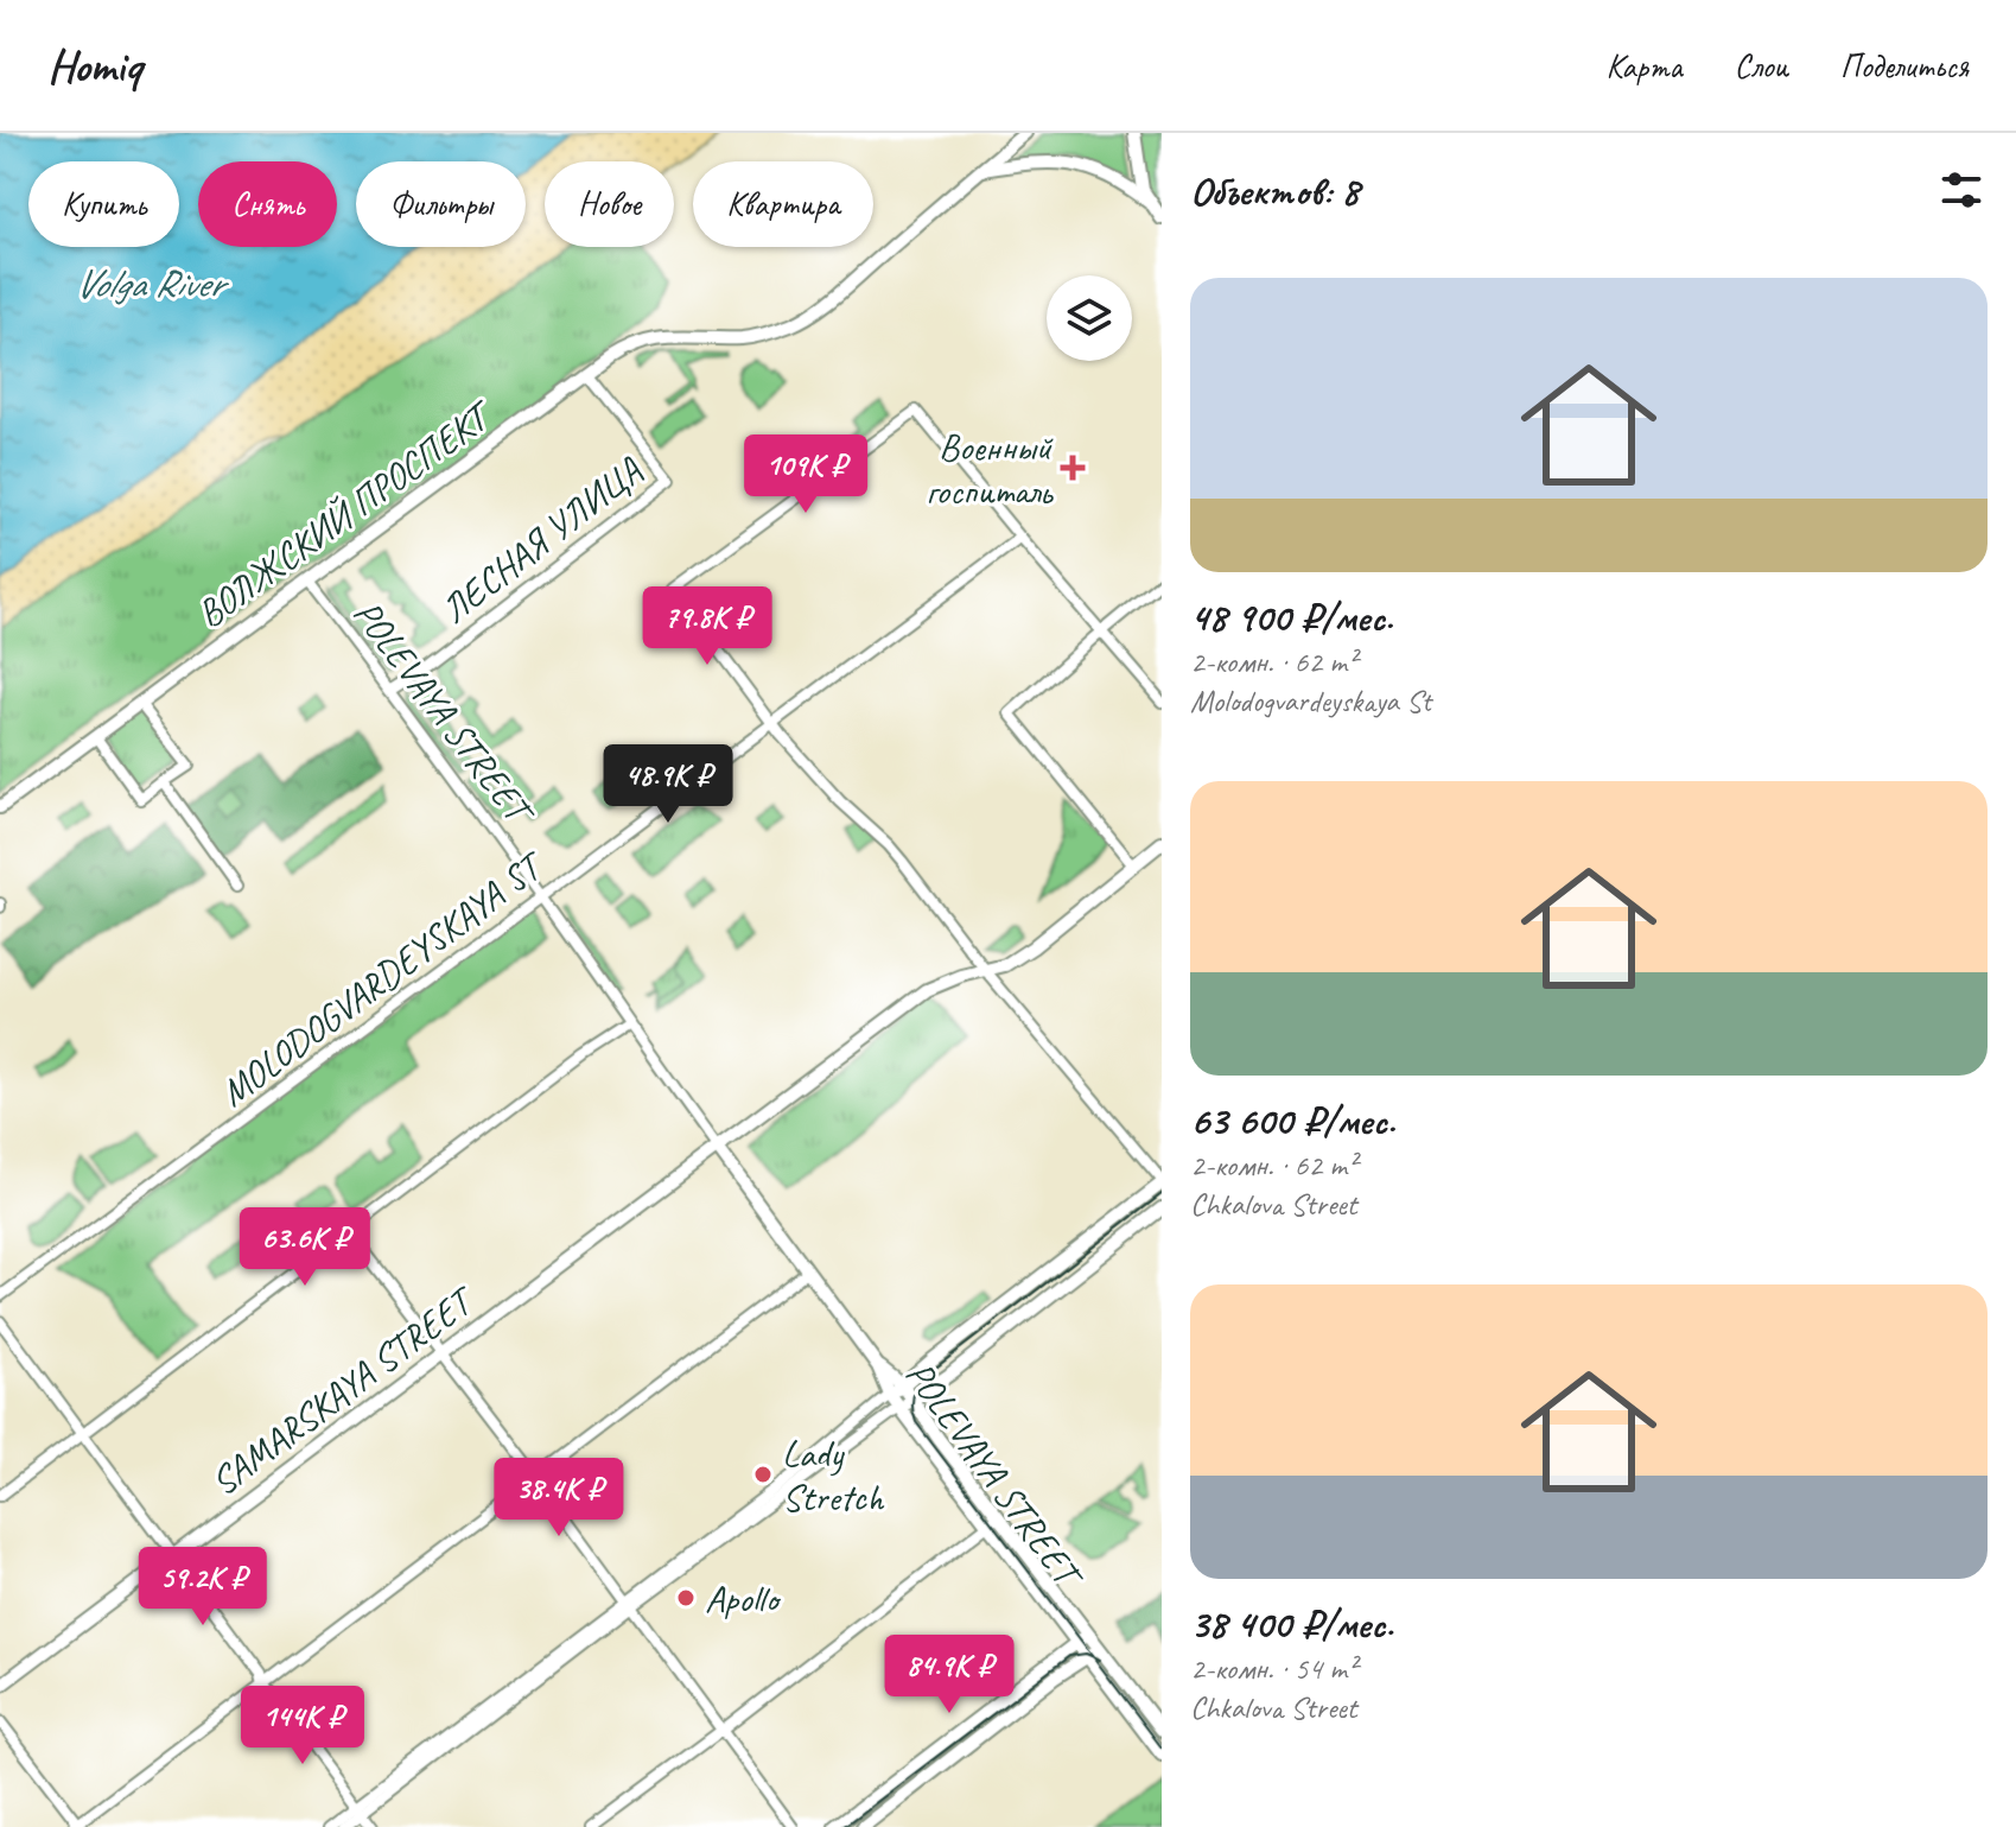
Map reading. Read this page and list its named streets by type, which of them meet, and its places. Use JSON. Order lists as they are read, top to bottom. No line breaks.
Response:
{"streets":{"main road":["ВОЛЖСКИЙ ПРОСПЕКТ","POLEVAYA STREET","SAMARSKAYA STREET"],"street":["ЛЕСНАЯ УЛИЦА","MOLODOGVARDEYSKAYA ST"]},"crossings":[["ВОЛЖСКИЙ ПРОСПЕКТ","ЛЕСНАЯ УЛИЦА"],["ВОЛЖСКИЙ ПРОСПЕКТ","POLEVAYA STREET"],["ЛЕСНАЯ УЛИЦА","POLEVAYA STREET"],["POLEVAYA STREET","MOLODOGVARDEYSKAYA ST"],["POLEVAYA STREET","SAMARSKAYA STREET"]],"water":["Volga River"],"places":{"health":["Военный госпиталь"],"other":["Lady Stretch","Apollo"]},"page":{"header":"Homiq","nav":["Карта","Слои","Поделиться"],"heading":"Объектов: 8","chip":["Купить","Снять","Фильтры","Новое","Квартира"],"list":[{"name":"48 900 ₽/мес.","note":"2-комн. · 62 m² · Molodogvardeyskaya St"},{"name":"63 600 ₽/мес.","note":"2-комн. · 62 m² · Chkalova Street"},{"name":"38 400 ₽/мес.","note":"2-комн. · 54 m² · Chkalova Street"}],"price":["109K ₽","79.8K ₽","48.9K ₽","63.6K ₽","38.4K ₽","59.2K ₽","84.9K ₽","144K ₽"]}}
